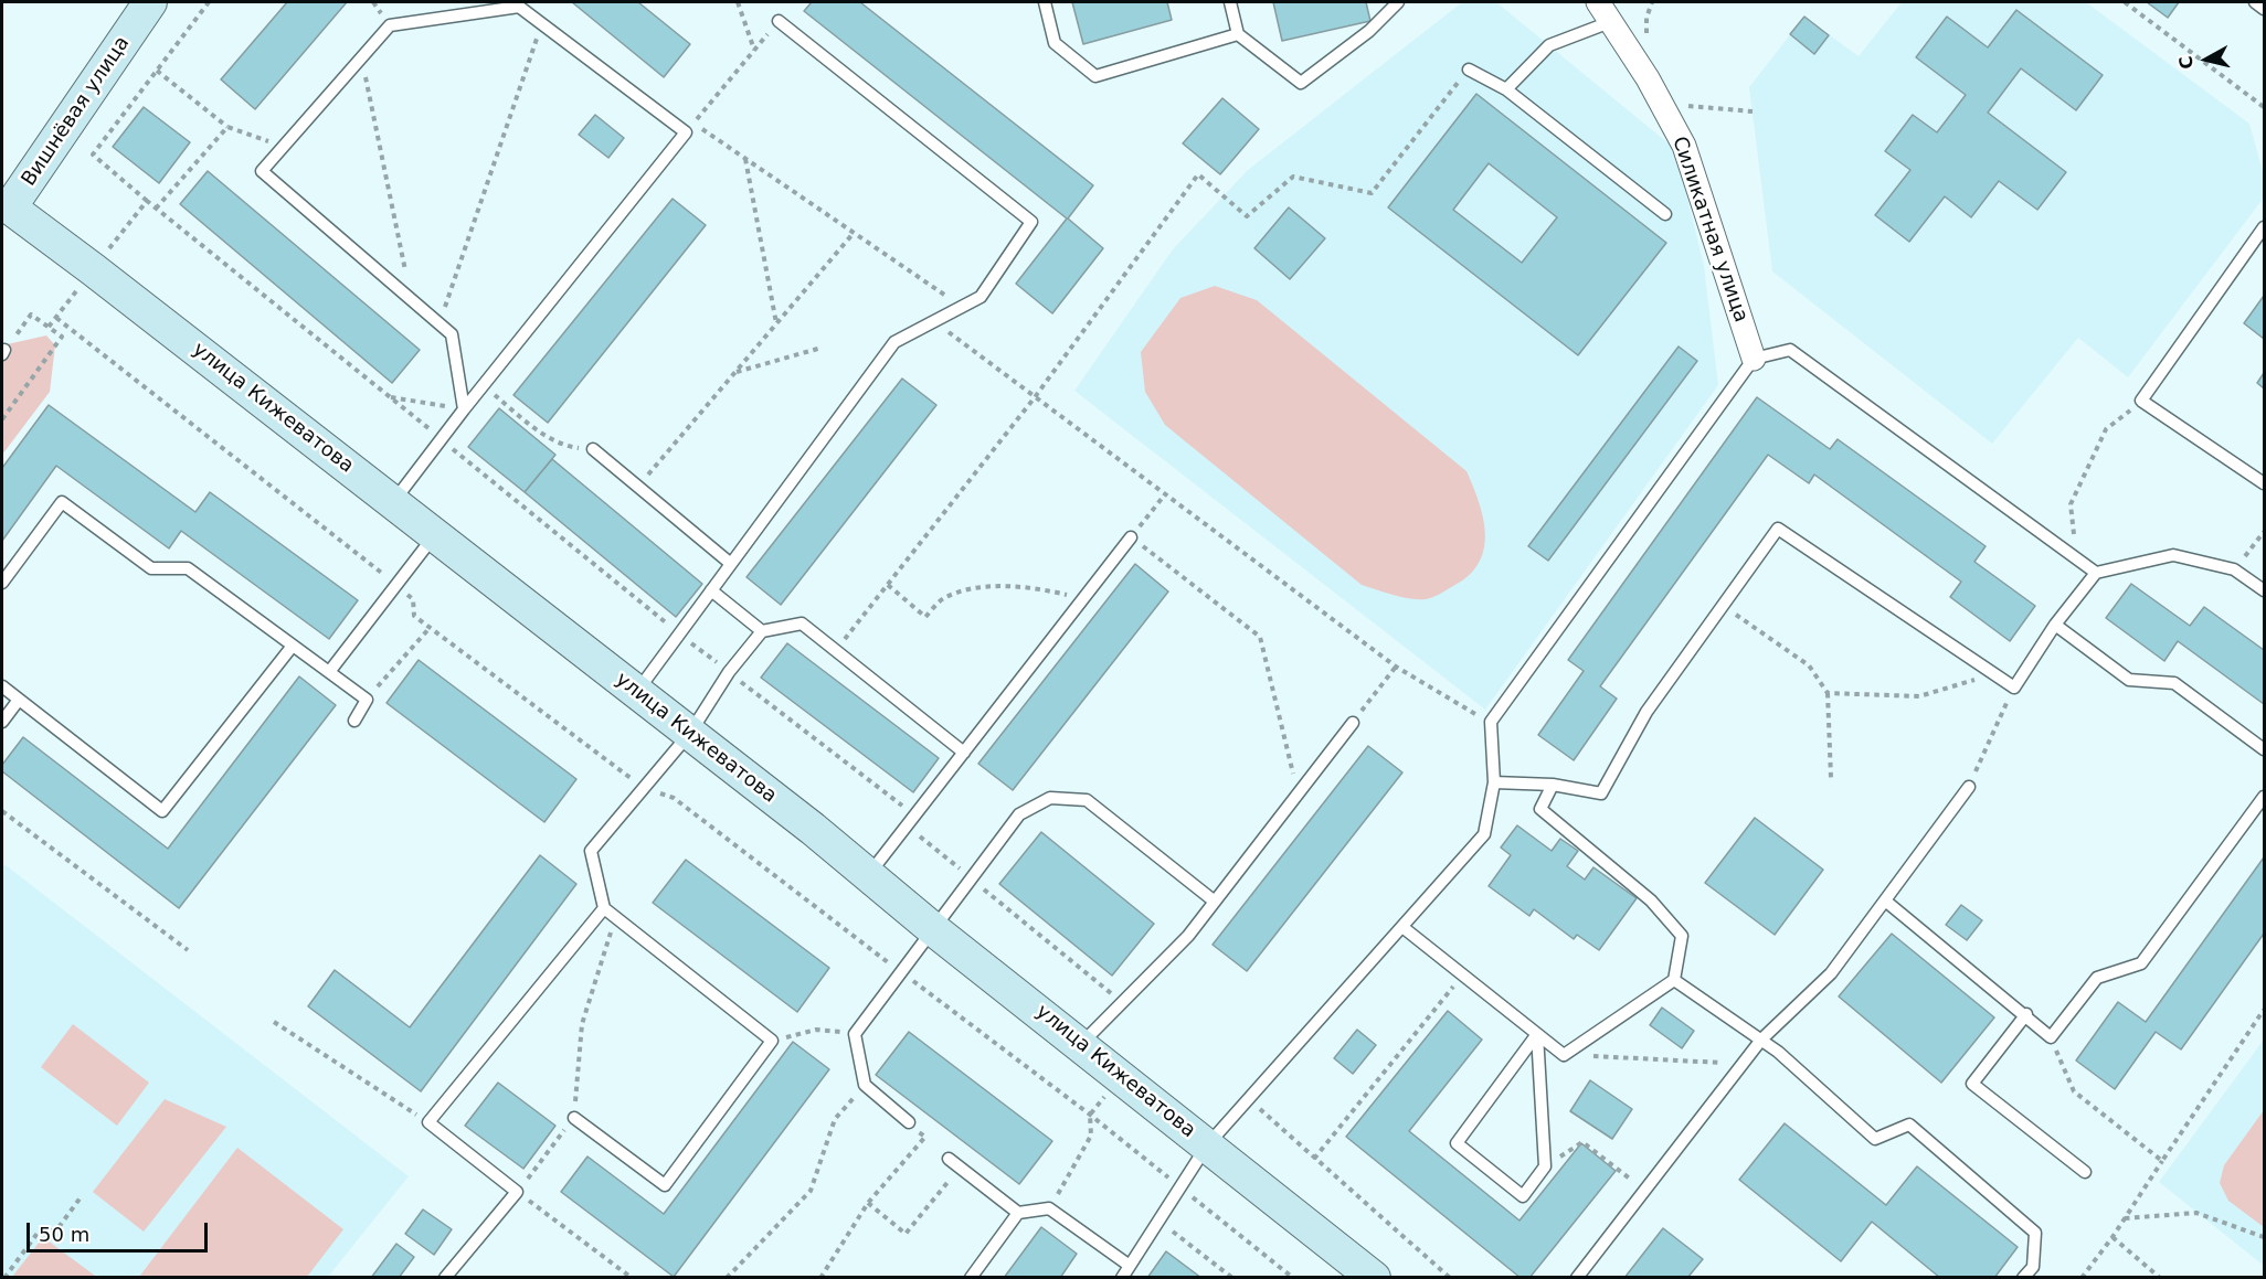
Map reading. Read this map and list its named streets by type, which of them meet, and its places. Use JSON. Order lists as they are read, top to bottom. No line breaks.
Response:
{"streets":{"main road":["Вишнёвая улица","улица Кижеватова"],"street":["Силикатная улица"]},"crossings":[["Вишнёвая улица","улица Кижеватова"]],"scale_bar":"50 m","north":"left"}
